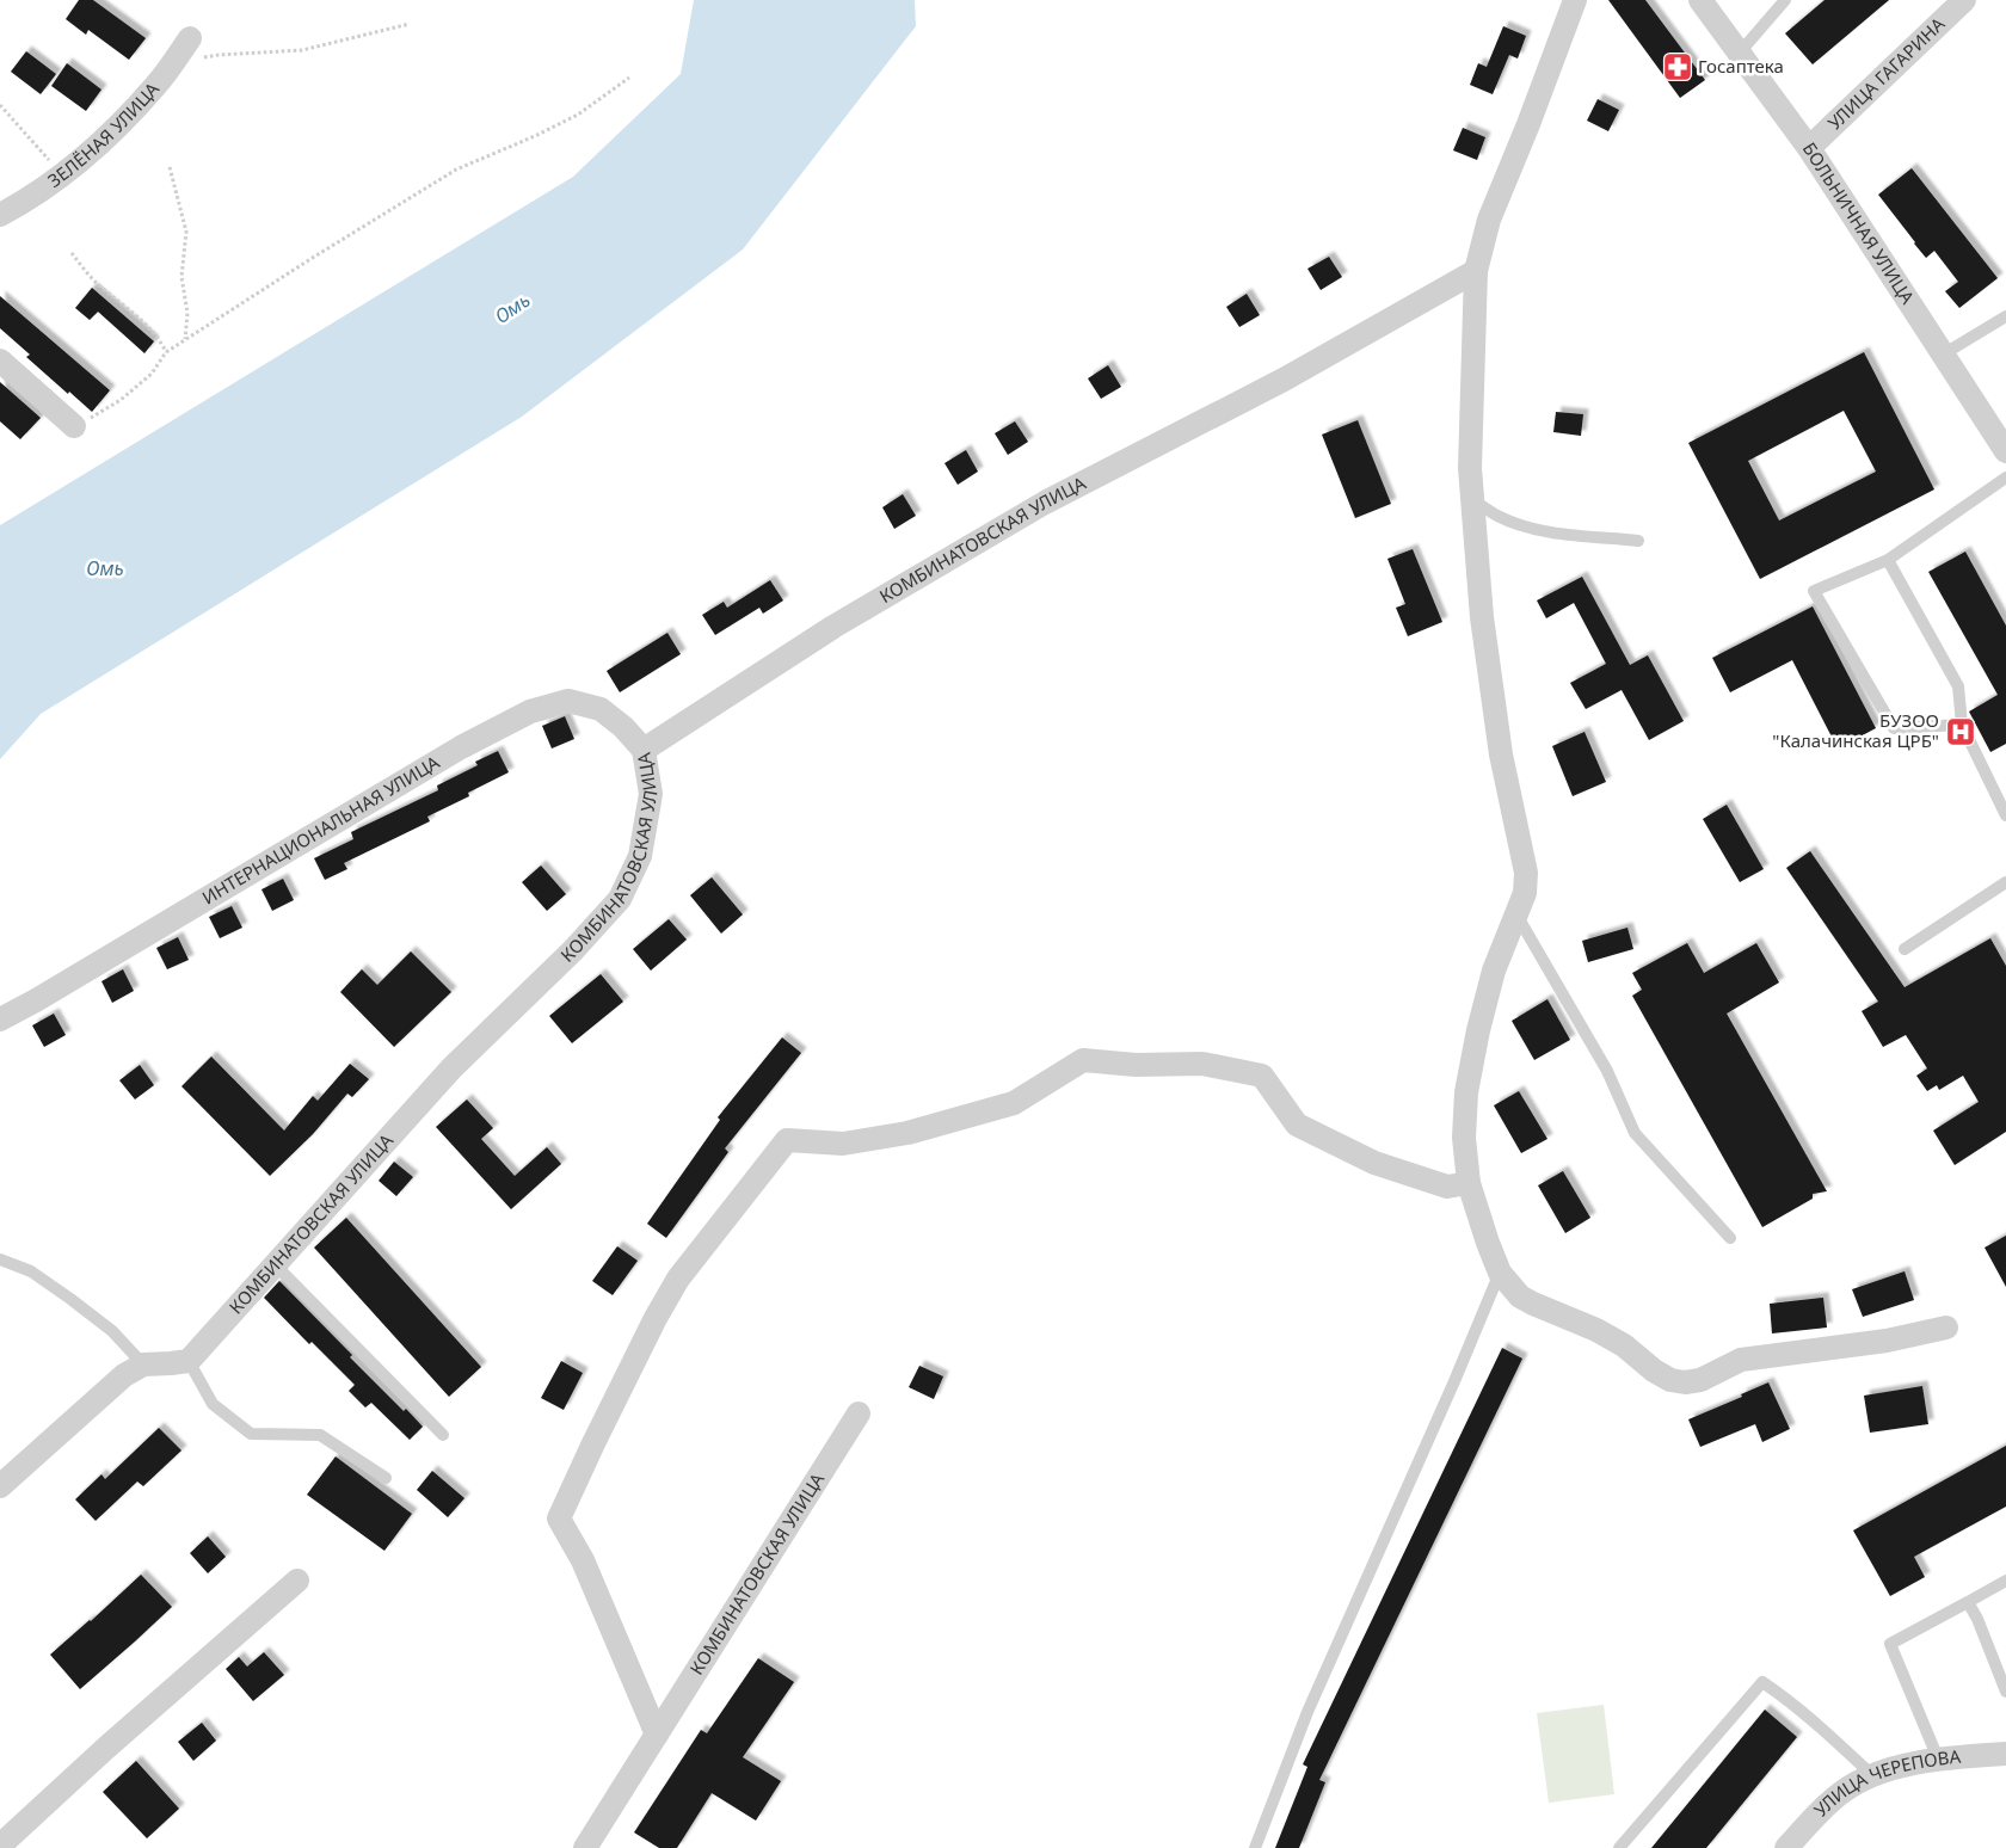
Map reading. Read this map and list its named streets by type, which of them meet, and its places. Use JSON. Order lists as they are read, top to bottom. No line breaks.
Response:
{"streets":{"street":["УЛИЦА ГАГАРИНА","ЗЕЛЁНАЯ УЛИЦА","БОЛЬНИЧНАЯ УЛИЦА","КОМБИНАТОВСКАЯ УЛИЦА","ИНТЕРНАЦИОНАЛЬНАЯ УЛИЦА","УЛИЦА ЧЕРЕПОВА"]},"crossings":[["УЛИЦА ГАГАРИНА","БОЛЬНИЧНАЯ УЛИЦА"],["КОМБИНАТОВСКАЯ УЛИЦА","ИНТЕРНАЦИОНАЛЬНАЯ УЛИЦА"]],"water":["Омь"],"places":{"pharmacy":["Госаптека"],"hospital":["БУЗОО \"Калачинская ЦРБ\""]}}
